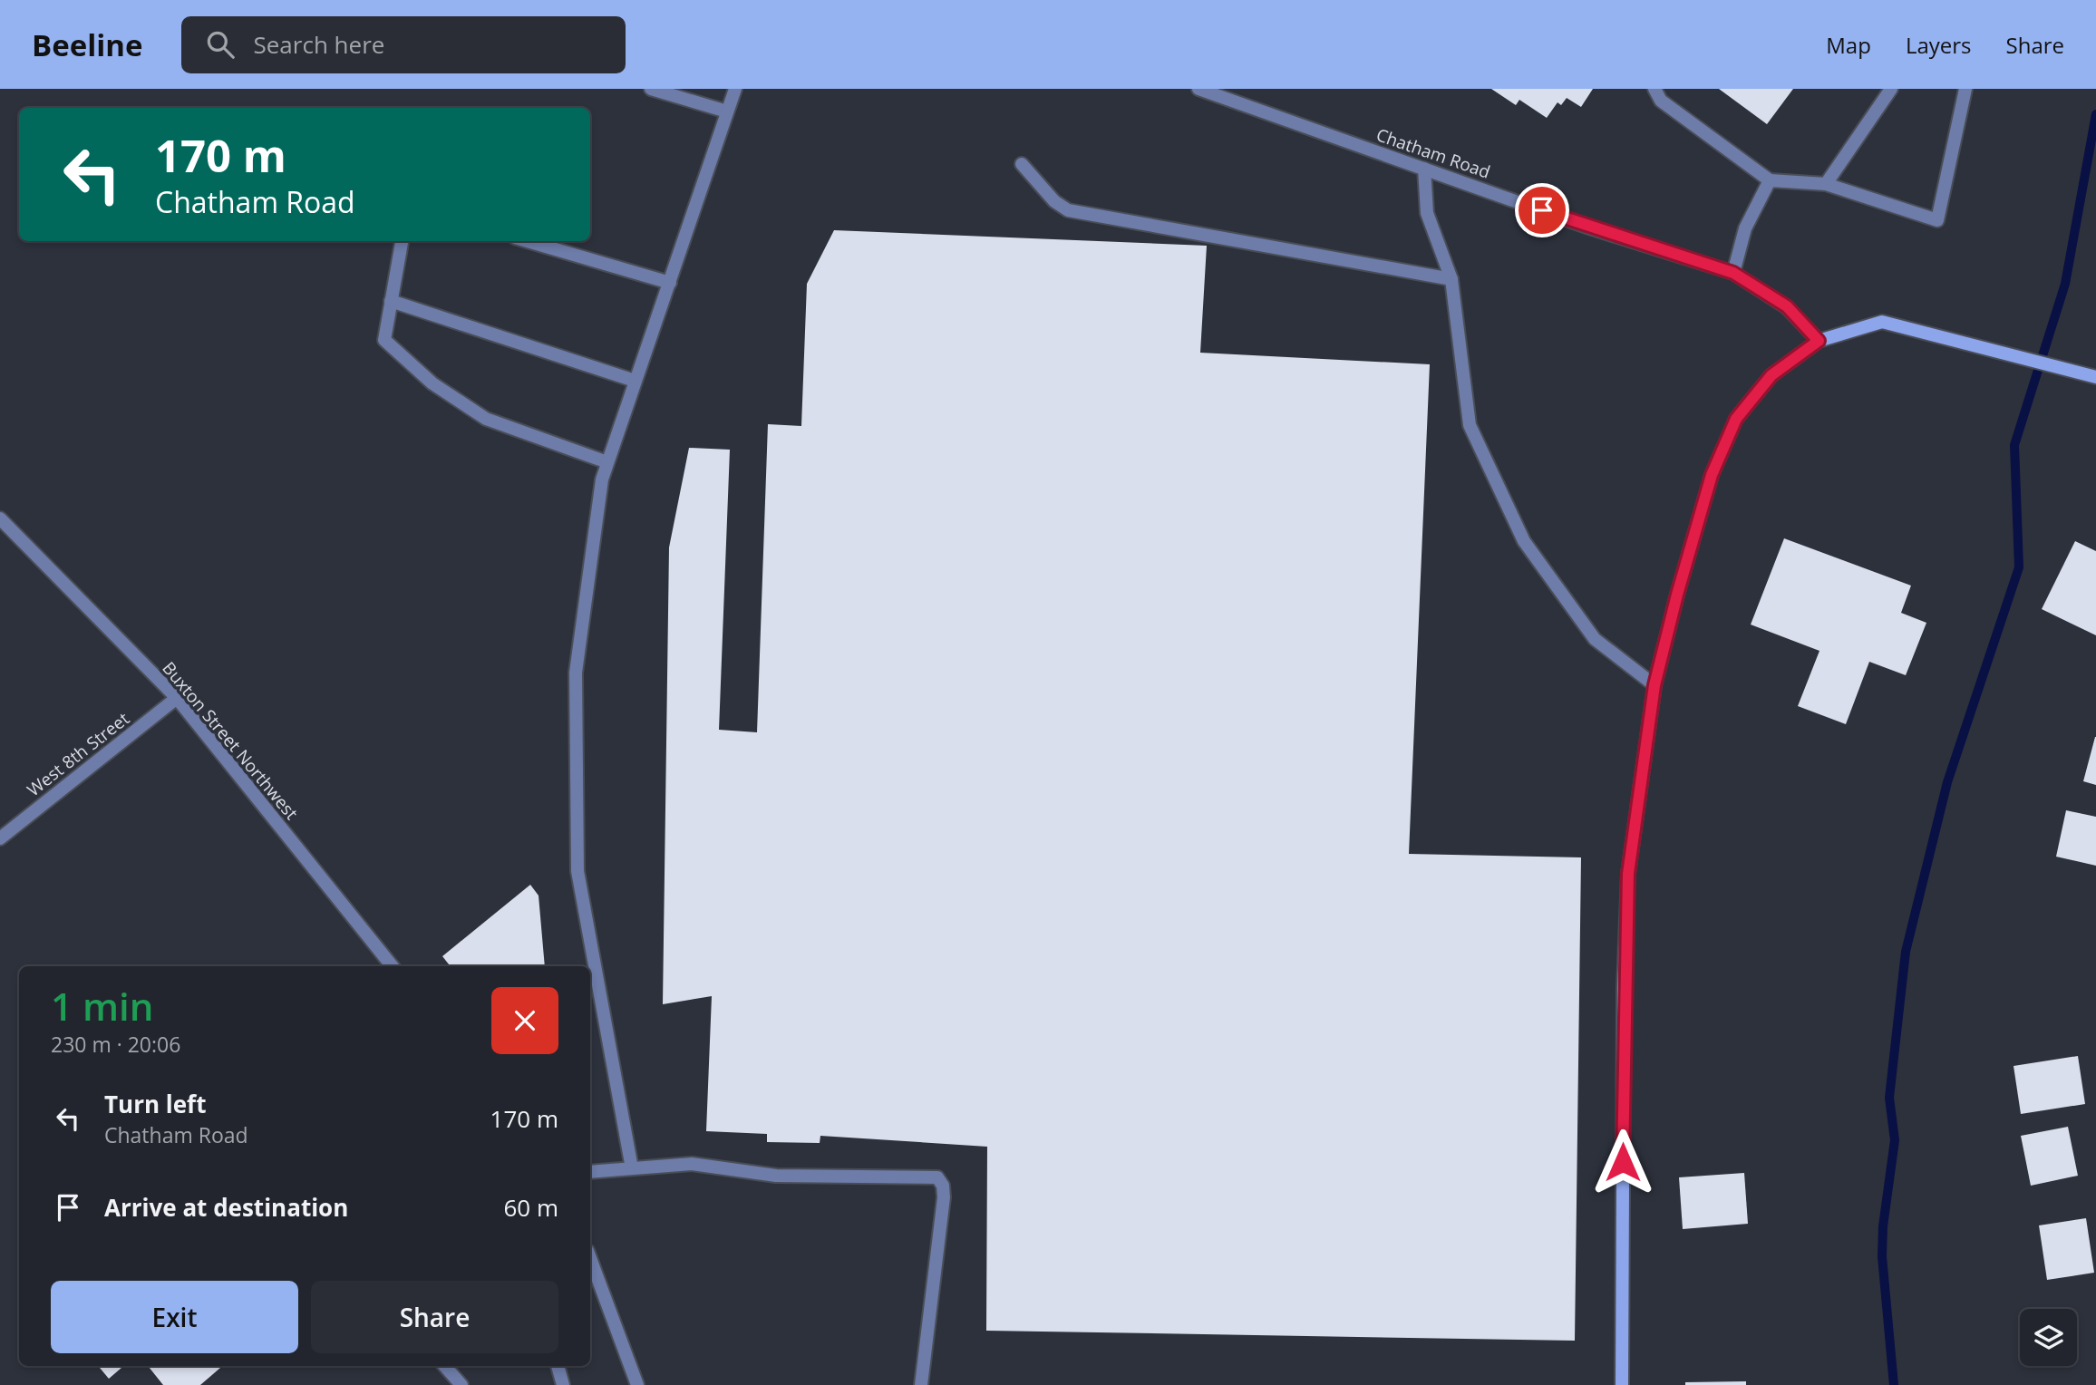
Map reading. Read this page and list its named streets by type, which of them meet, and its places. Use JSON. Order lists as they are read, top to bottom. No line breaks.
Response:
{"streets":{"street":["Chatham Road","Buxton Street Northwest","West 8th Street"]},"crossings":[["Buxton Street Northwest","West 8th Street"]],"page":{"header":"Beeline","search":"Search here","nav":["Map","Layers","Share"],"turn":["170 m","Chatham Road"],"heading":["1 min","230 m · 20:06"],"list":[{"name":"Turn left","note":"Chatham Road","value":"170 m"},{"name":"Arrive at destination","value":"60 m"}],"buttons":["Exit","Share"]}}
